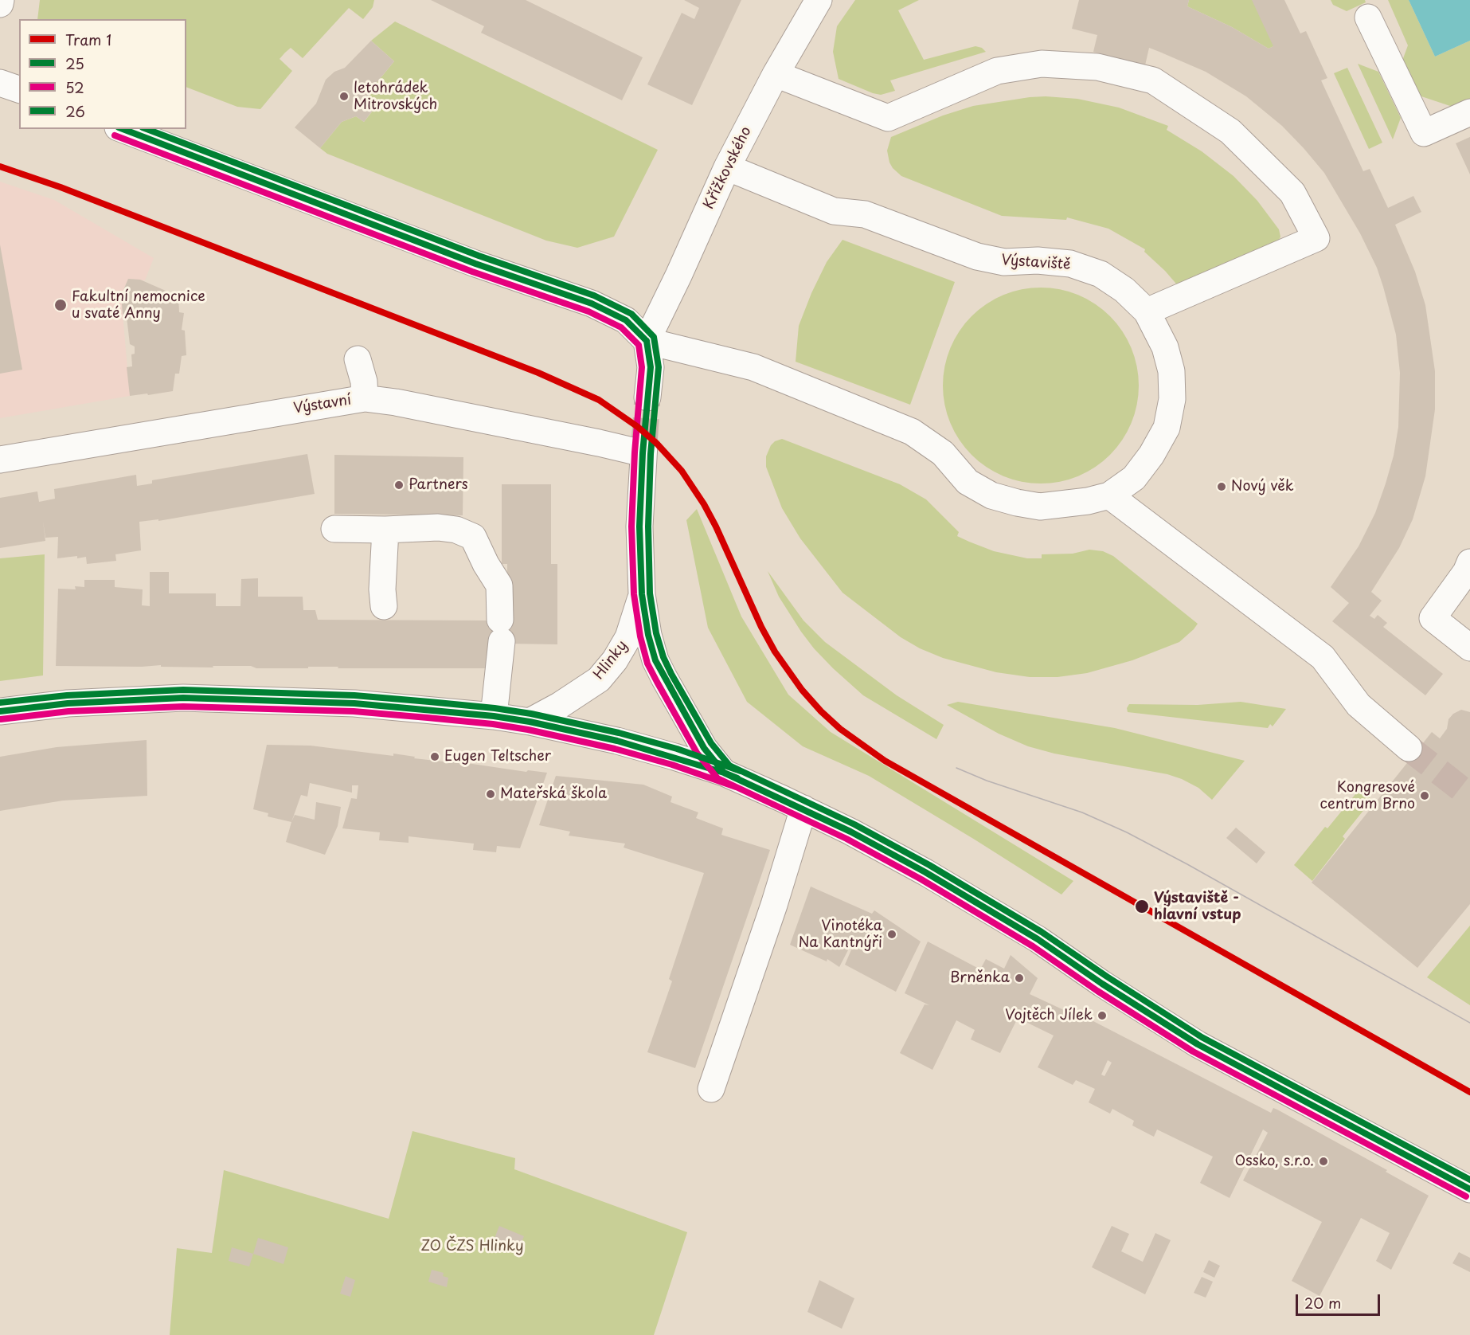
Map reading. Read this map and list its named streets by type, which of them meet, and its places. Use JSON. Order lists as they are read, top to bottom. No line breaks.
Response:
{"streets":{"street":["Křížkovského","Výstaviště","Výstavní","Hlinky"]},"crossings":[["Křížkovského","Výstaviště"],["Výstavní","Hlinky"]],"parks":["ZO ČZS Hlinky"],"places":["letohrádek Mitrovských","Fakultní nemocnice u svaté Anny","Partners","Nový věk","Eugen Teltscher","Mateřská škola","Kongresové centrum Brno","Výstaviště - hlavní vstup","Vinotéka Na Kantnýři","Brněnka","Vojtěch Jílek","Ossko, s.r.o."],"lines":["transit line 25","transit line 26","transit line 52","tram line 1"],"legend":["Tram 1","25","52","26"],"scale_bar":"20 m"}
